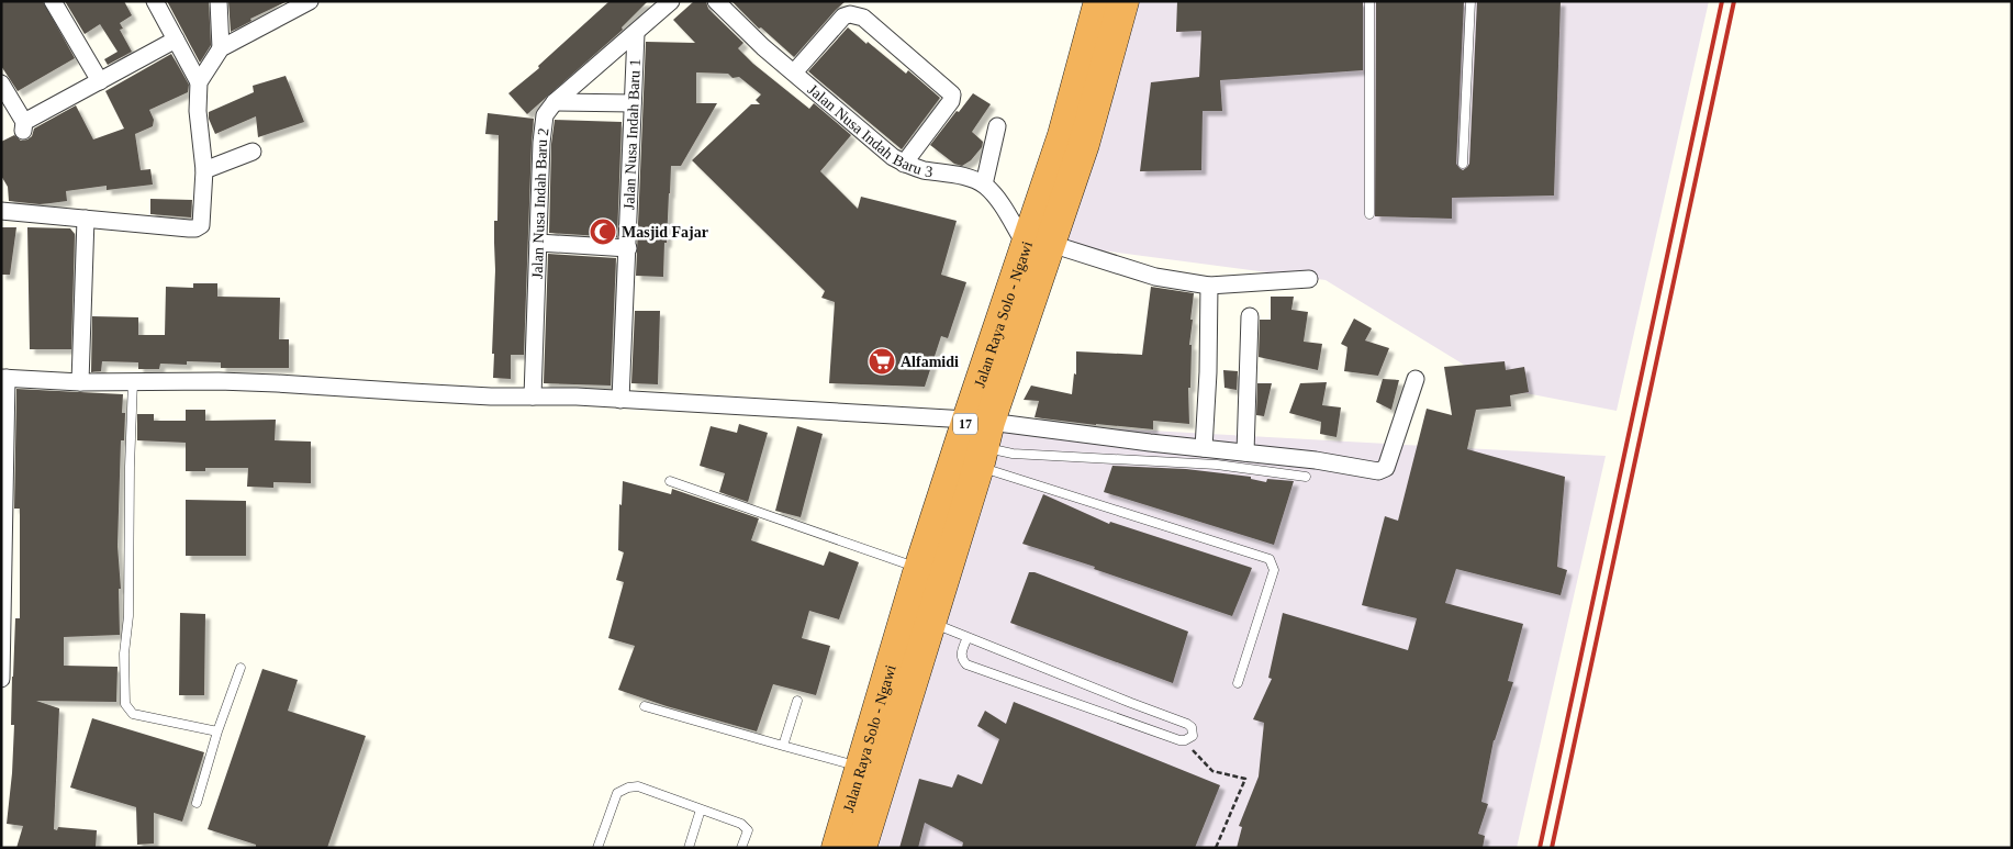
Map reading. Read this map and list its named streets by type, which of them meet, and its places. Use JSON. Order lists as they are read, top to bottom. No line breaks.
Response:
{"streets":{"highway":["Jalan Raya Solo - Ngawi","17"],"street":["Jalan Nusa Indah Baru 3","Jalan Nusa Indah Baru 1","Jalan Nusa Indah Baru 2"]},"crossings":[["Jalan Nusa Indah Baru 1","Jalan Nusa Indah Baru 2"]],"places":{"mosque":["Masjid Fajar"],"supermarket":["Alfamidi"]}}
